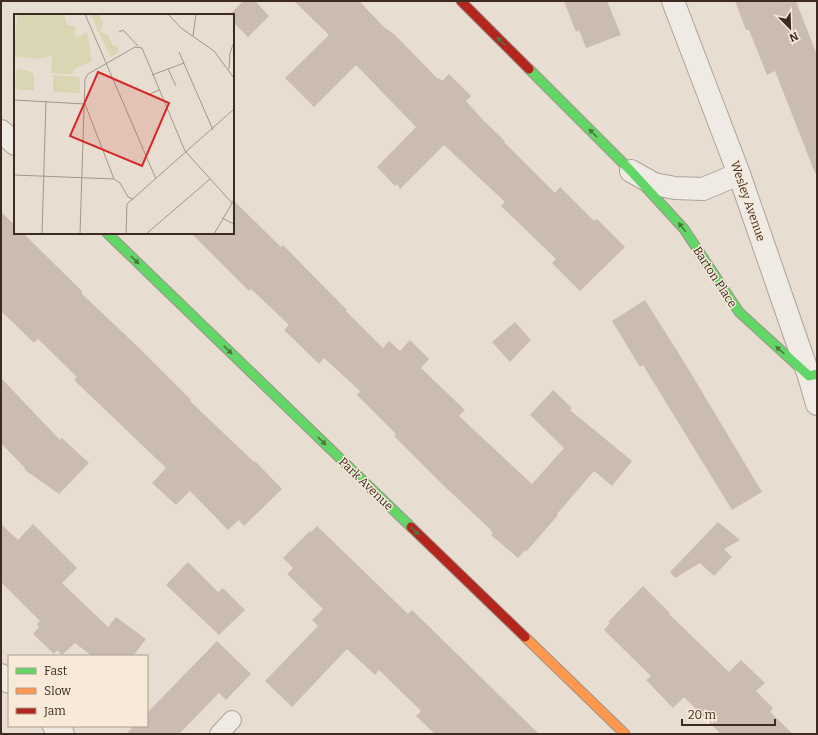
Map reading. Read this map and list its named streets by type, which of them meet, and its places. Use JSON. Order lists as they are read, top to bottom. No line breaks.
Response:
{"streets":{"street":["Wesley Avenue","Barton Place","Park Avenue"]},"crossings":[["Wesley Avenue","Barton Place"]],"one_way":["Barton Place","Park Avenue"],"legend":["Fast","Slow","Jam"],"scale_bar":"20 m","north":"bottom right"}
